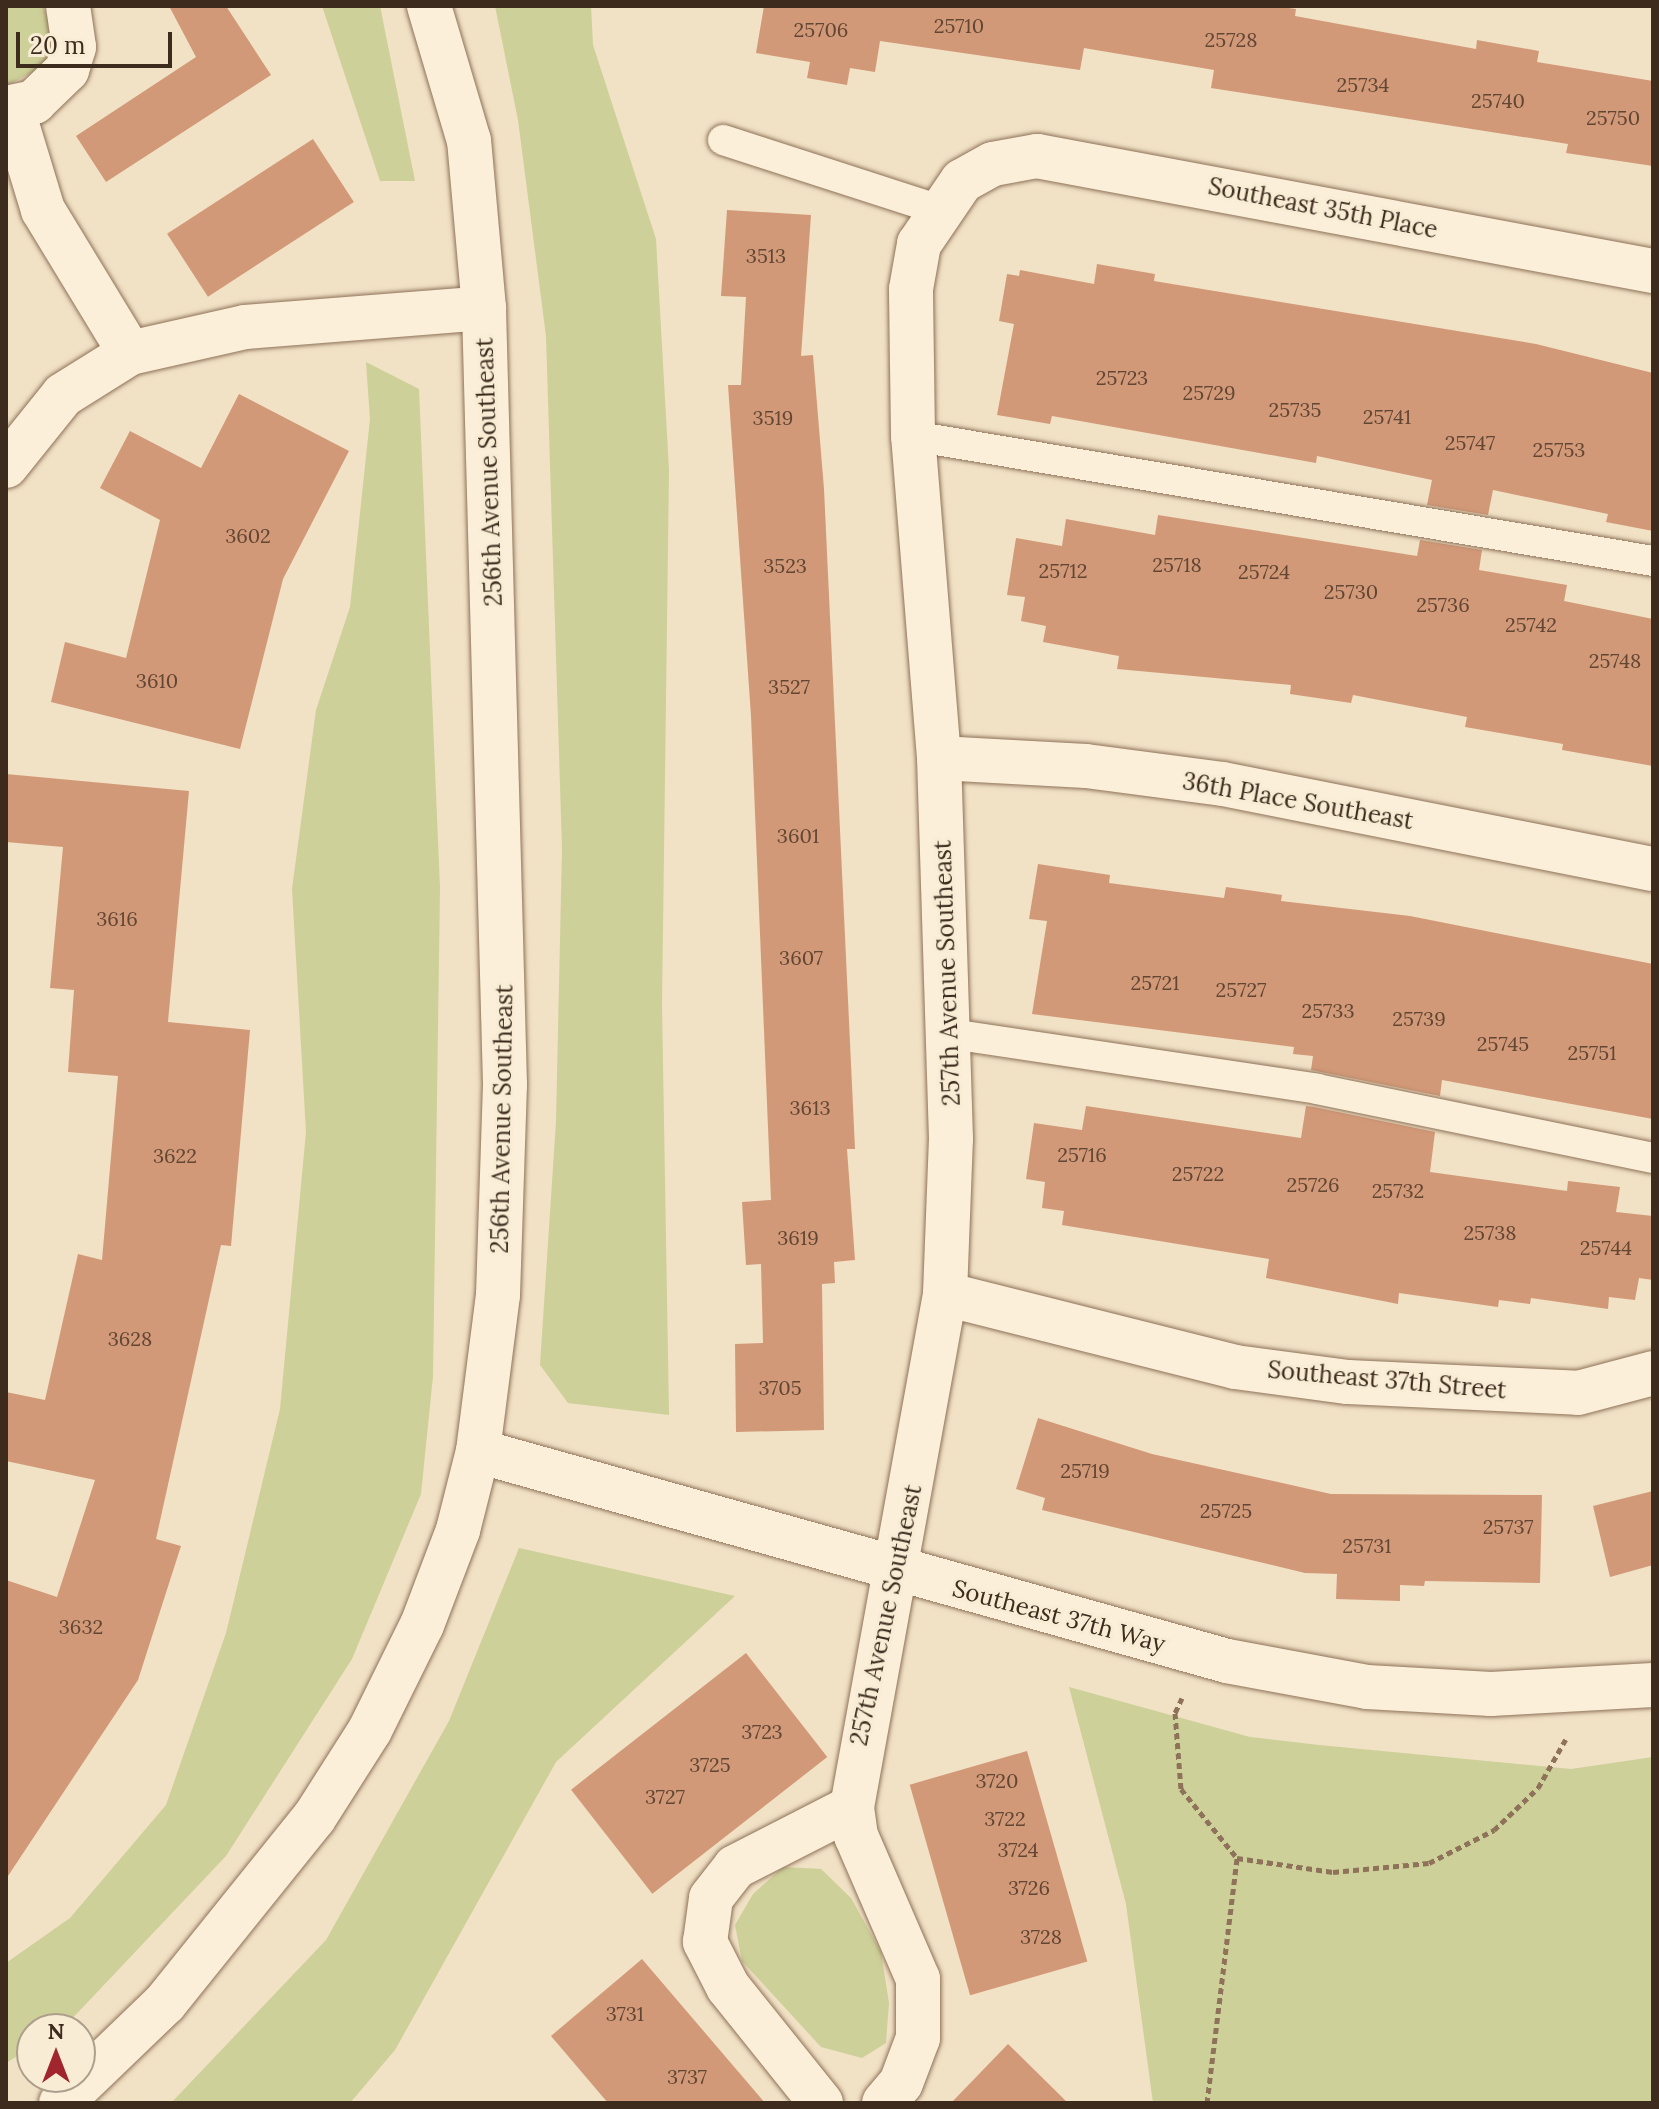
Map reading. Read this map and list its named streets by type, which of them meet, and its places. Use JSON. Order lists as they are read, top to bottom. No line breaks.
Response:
{"streets":{"street":["Southeast 35th Place","256th Avenue Southeast","36th Place Southeast","257th Avenue Southeast","Southeast 37th Street","Southeast 37th Way"]},"crossings":[["Southeast 35th Place","257th Avenue Southeast"],["256th Avenue Southeast","Southeast 37th Way"],["36th Place Southeast","257th Avenue Southeast"],["257th Avenue Southeast","Southeast 37th Street"],["257th Avenue Southeast","Southeast 37th Way"]],"house_numbers":["25710","25706","25728","25734","25740","25750","3513","25723","25729","25735","25741","3519","25747","25753","3602","25718","3523","25712","25724","25730","25736","25742","25748","3610","3527","3601","3616","3607","25721","25727","25733","25739","25745","25751","3613","25716","3622","25722","25726","25732","25738","3619","25744","3628","3705","25719","25725","25737","25731","3632","3723","3725","3720","3727","3722","3724","3726","3728","3731","3737"],"scale_bar":"20 m","north":"top"}
